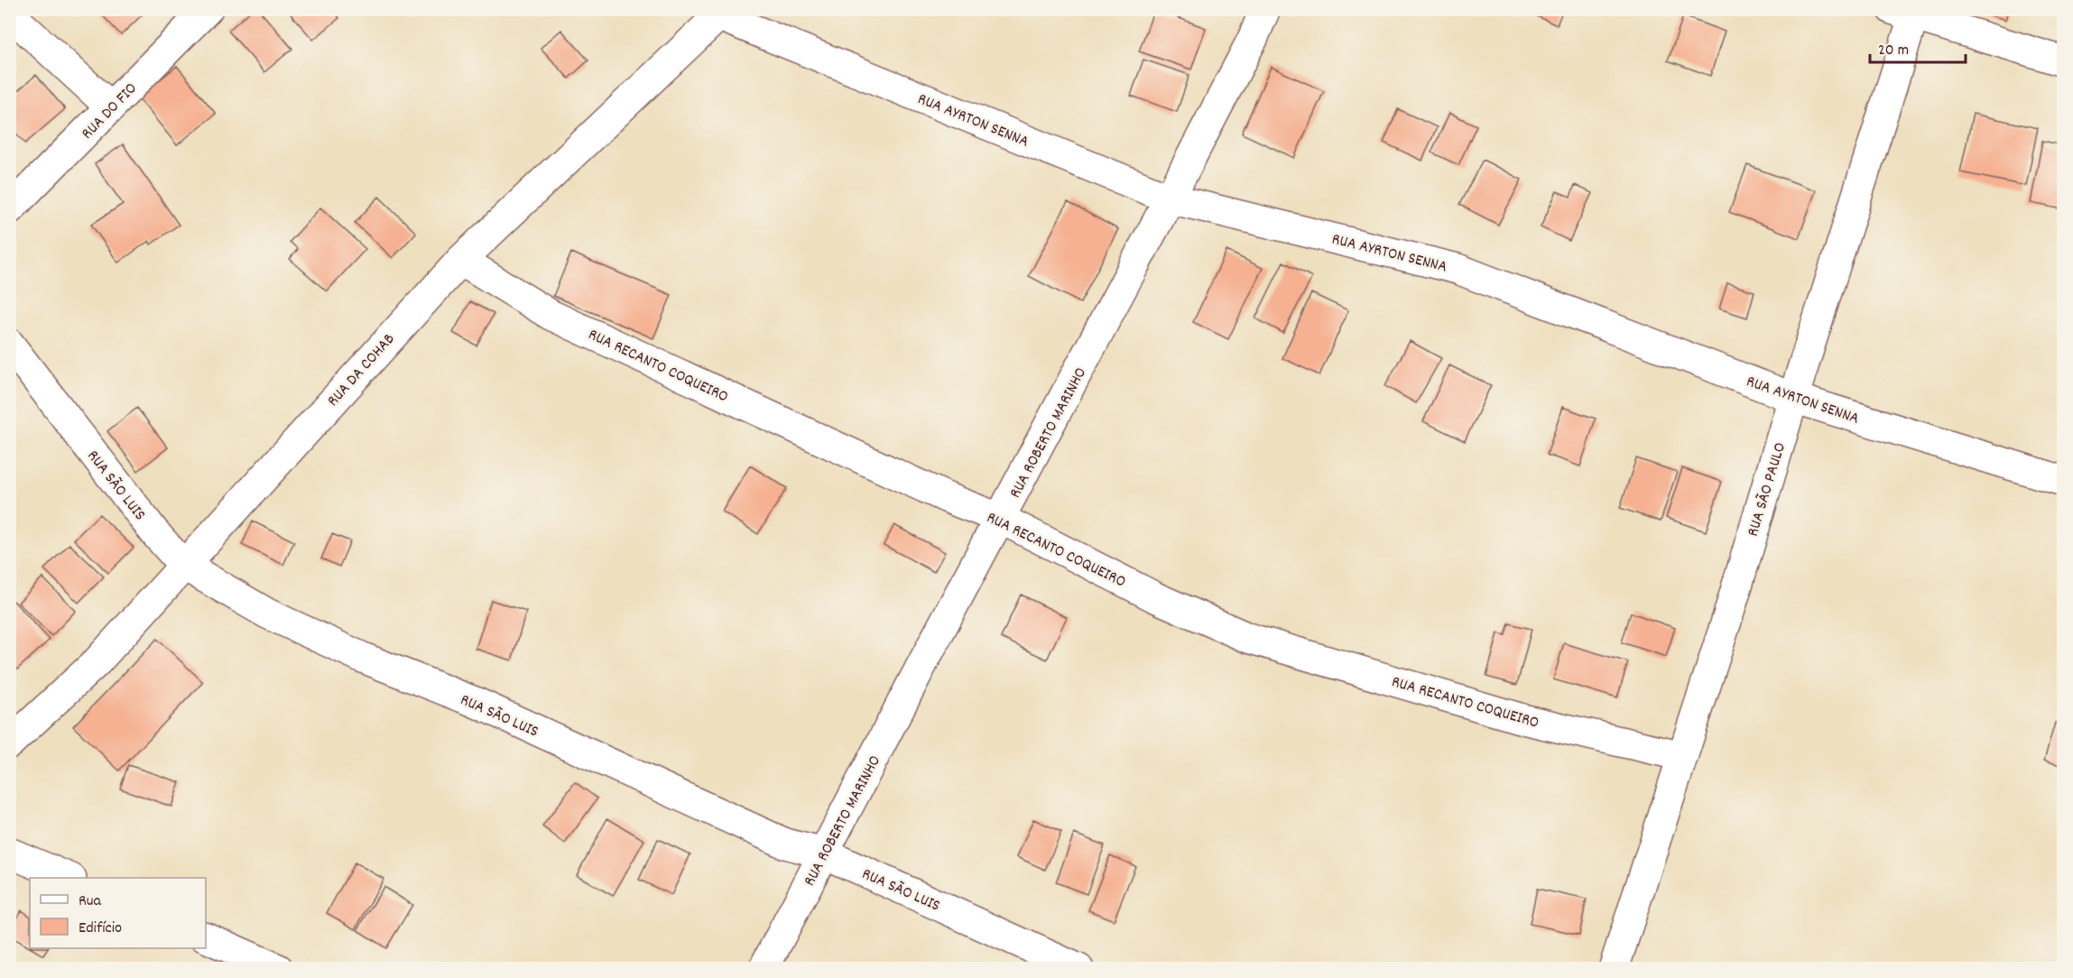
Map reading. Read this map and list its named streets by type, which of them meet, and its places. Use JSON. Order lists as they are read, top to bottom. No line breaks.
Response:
{"streets":{"street":["RUA DO FIO","RUA AYRTON SENNA","RUA RECANTO COQUEIRO","RUA DA COHAB","RUA ROBERTO MARINHO","RUA SÃO LUIS","RUA SÃO PAULO"]},"crossings":[["RUA AYRTON SENNA","RUA DA COHAB"],["RUA AYRTON SENNA","RUA ROBERTO MARINHO"],["RUA AYRTON SENNA","RUA SÃO PAULO"],["RUA RECANTO COQUEIRO","RUA DA COHAB"],["RUA RECANTO COQUEIRO","RUA ROBERTO MARINHO"],["RUA RECANTO COQUEIRO","RUA SÃO PAULO"],["RUA DA COHAB","RUA SÃO LUIS"],["RUA ROBERTO MARINHO","RUA SÃO LUIS"]],"legend":["Rua","Edifício"],"scale_bar":"20 m"}
